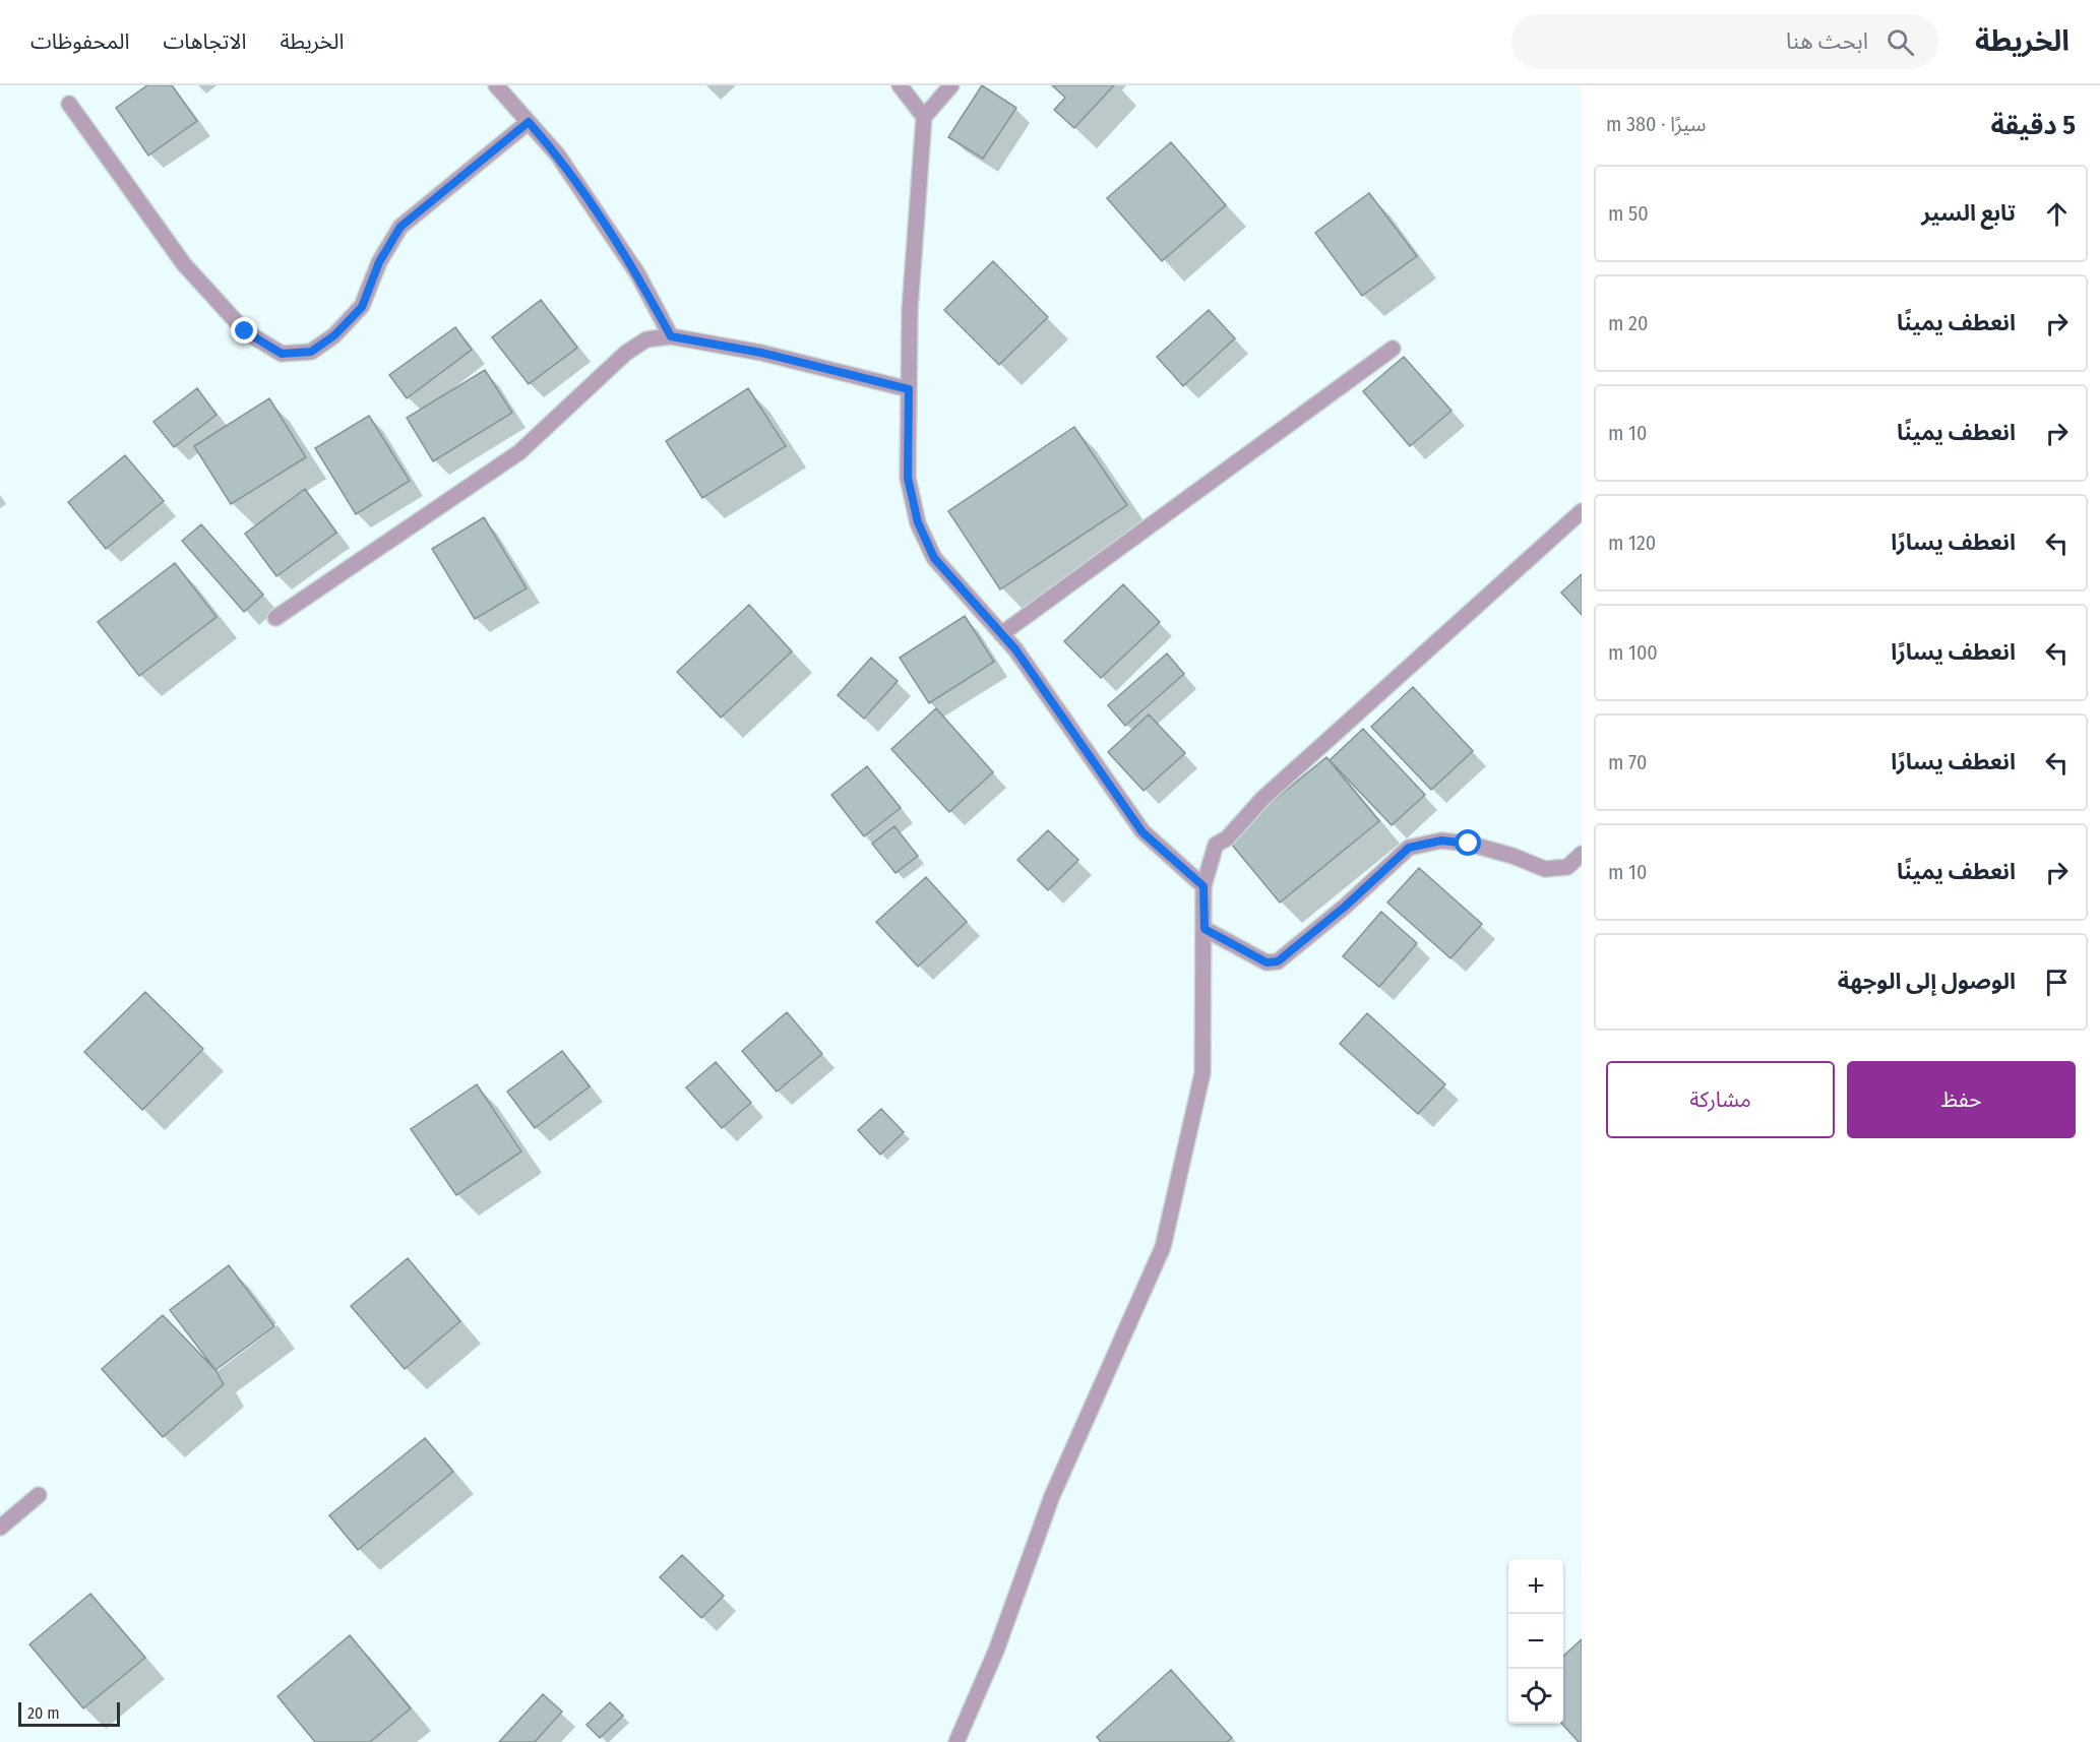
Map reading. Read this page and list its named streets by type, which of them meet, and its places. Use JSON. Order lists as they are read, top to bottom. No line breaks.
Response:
{"scale_bar":"20 m","page":{"header":"الخريطة","search":"ابحث هنا","nav":["الخريطة","الاتجاهات","المحفوظات"],"heading":["5 دقيقة","سيرًا · 380 m"],"list":[["تابع السير","50 m"],["انعطف يمينًا","20 m"],["انعطف يمينًا","10 m"],["انعطف يسارًا","120 m"],["انعطف يسارًا","100 m"],["انعطف يسارًا","70 m"],["انعطف يمينًا","10 m"],"الوصول إلى الوجهة"],"buttons":["حفظ","مشاركة"],"map_buttons":["+","−"],"scale":"20 m"}}
